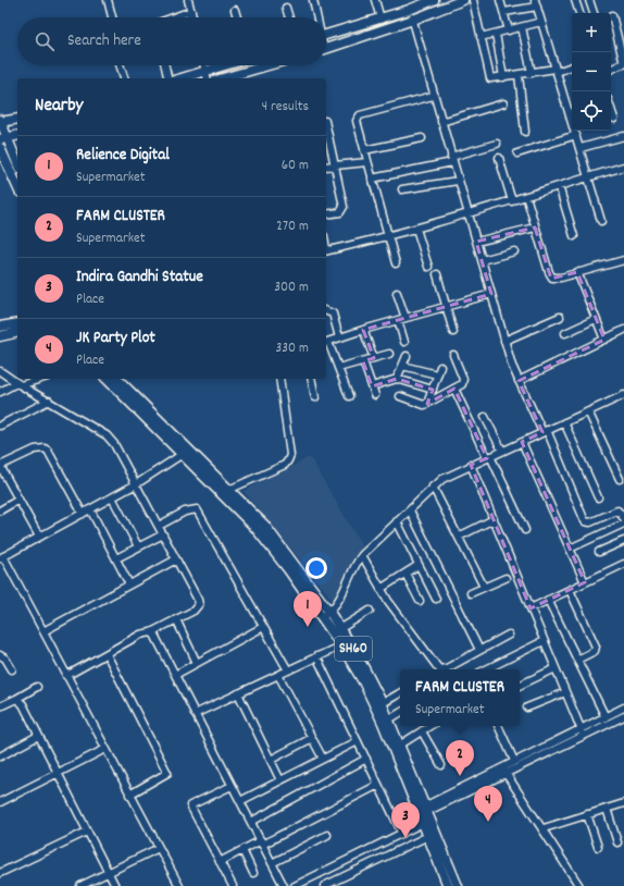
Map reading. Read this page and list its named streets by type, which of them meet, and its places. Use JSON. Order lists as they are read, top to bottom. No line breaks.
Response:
{"streets":{"main road":["SH60"]},"page":{"map_buttons":["+","−"],"search":"Search here","heading":["Nearby","4 results"],"list":[{"mark":"1","name":"Relience Digital","note":"Supermarket","value":"60 m"},{"mark":"2","name":"FARM CLUSTER","note":"Supermarket","value":"270 m"},{"mark":"3","name":"Indira Gandhi Statue","note":"Place","value":"300 m"},{"mark":"4","name":"JK Party Plot","note":"Place","value":"330 m"}],"pins":["1","2","4","3"],"popup":["FARM CLUSTER","Supermarket"]}}
